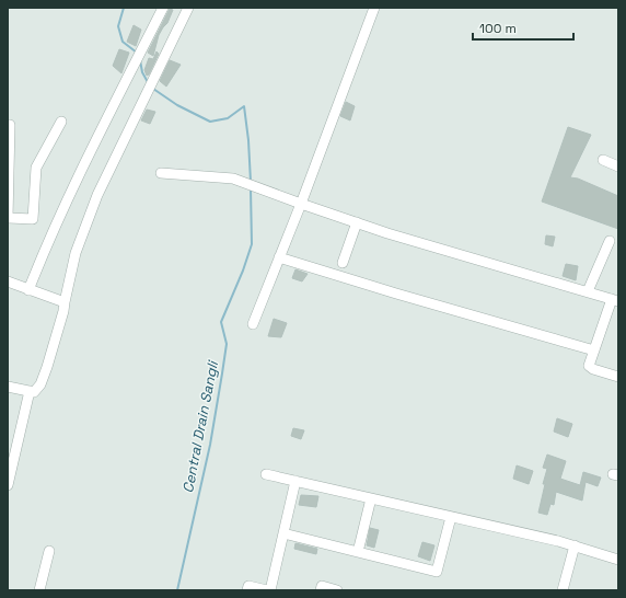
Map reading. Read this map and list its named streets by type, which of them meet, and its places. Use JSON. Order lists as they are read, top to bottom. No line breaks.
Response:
{"water":["Central Drain Sangli"],"scale_bar":"100 m"}
